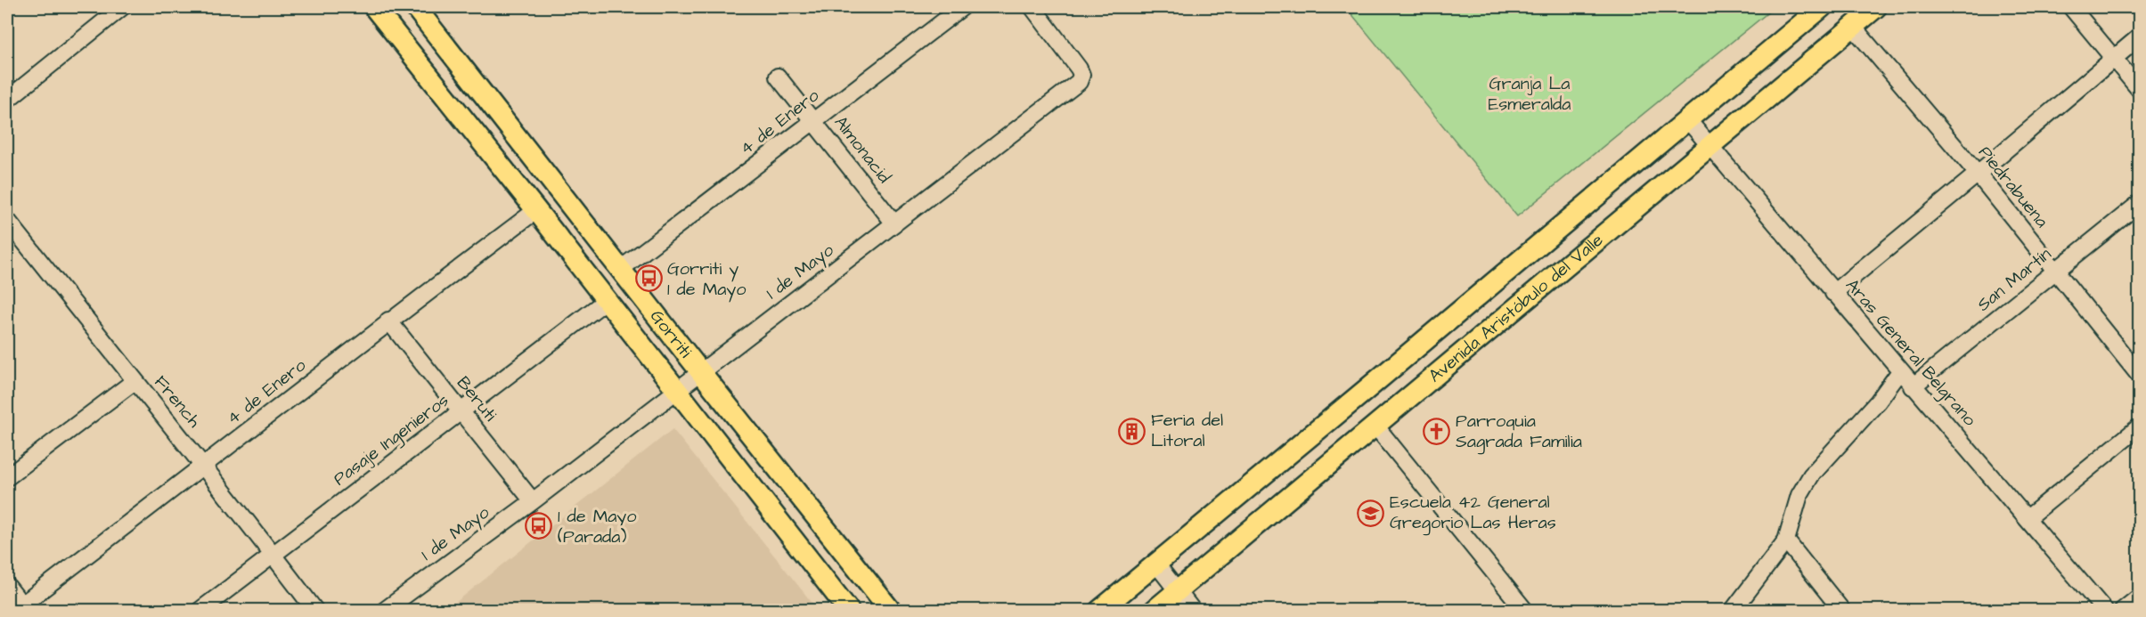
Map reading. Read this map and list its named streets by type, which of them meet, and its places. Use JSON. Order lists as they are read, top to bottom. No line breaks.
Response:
{"streets":{"main road":["Avenida Aristóbulo del Valle","Gorriti"],"street":["4 de Enero","Almonacid","Piedrabuena","1 de Mayo","San Martín","Aras General Belgrano","Beruti","French","Pasaje Ingenieros"]},"crossings":[["4 de Enero","Almonacid"],["4 de Enero","Gorriti"],["4 de Enero","Beruti"],["4 de Enero","French"],["Almonacid","1 de Mayo"],["Piedrabuena","San Martín"],["Piedrabuena","Avenida Aristóbulo del Valle"],["1 de Mayo","Gorriti"],["1 de Mayo","Beruti"],["San Martín","Aras General Belgrano"],["Avenida Aristóbulo del Valle","Aras General Belgrano"],["Gorriti","Pasaje Ingenieros"],["Beruti","Pasaje Ingenieros"],["French","Pasaje Ingenieros"]],"parks":["Granja La Esmeralda"],"places":{"bus stop":["Gorriti y 1 de Mayo","1 de Mayo (Parada)"],"building":["Feria del Litoral"],"church":["Parroquia Sagrada Familia"],"school or university":["Escuela 42 General Gregorio Las Heras"]}}
